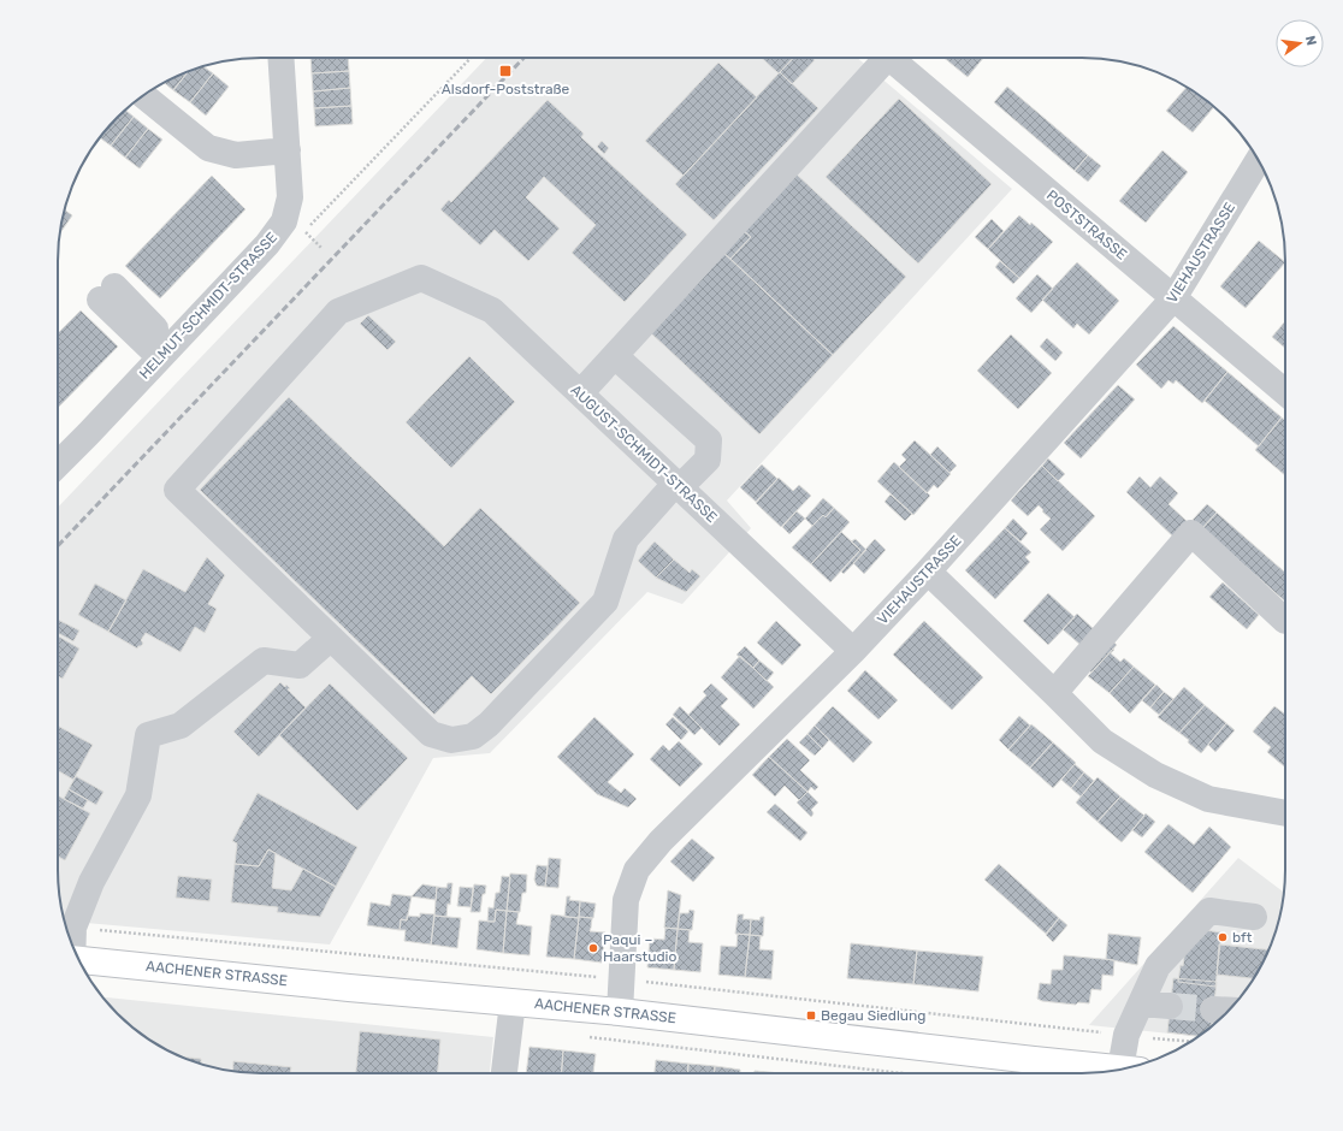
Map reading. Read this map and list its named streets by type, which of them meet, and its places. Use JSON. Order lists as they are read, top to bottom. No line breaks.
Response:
{"streets":{"main road":["AACHENER STRASSE"],"street":["POSTSTRASSE","VIEHAUSTRASSE","HELMUT-SCHMIDT-STRASSE","AUGUST-SCHMIDT-STRASSE"]},"crossings":[["POSTSTRASSE","VIEHAUSTRASSE"],["VIEHAUSTRASSE","AUGUST-SCHMIDT-STRASSE"],["VIEHAUSTRASSE","AACHENER STRASSE"]],"places":{"transit":["Alsdorf-Poststraße","Begau Siedlung"],"other":["bft","Paqui – Haarstudio"]},"north":"right"}
